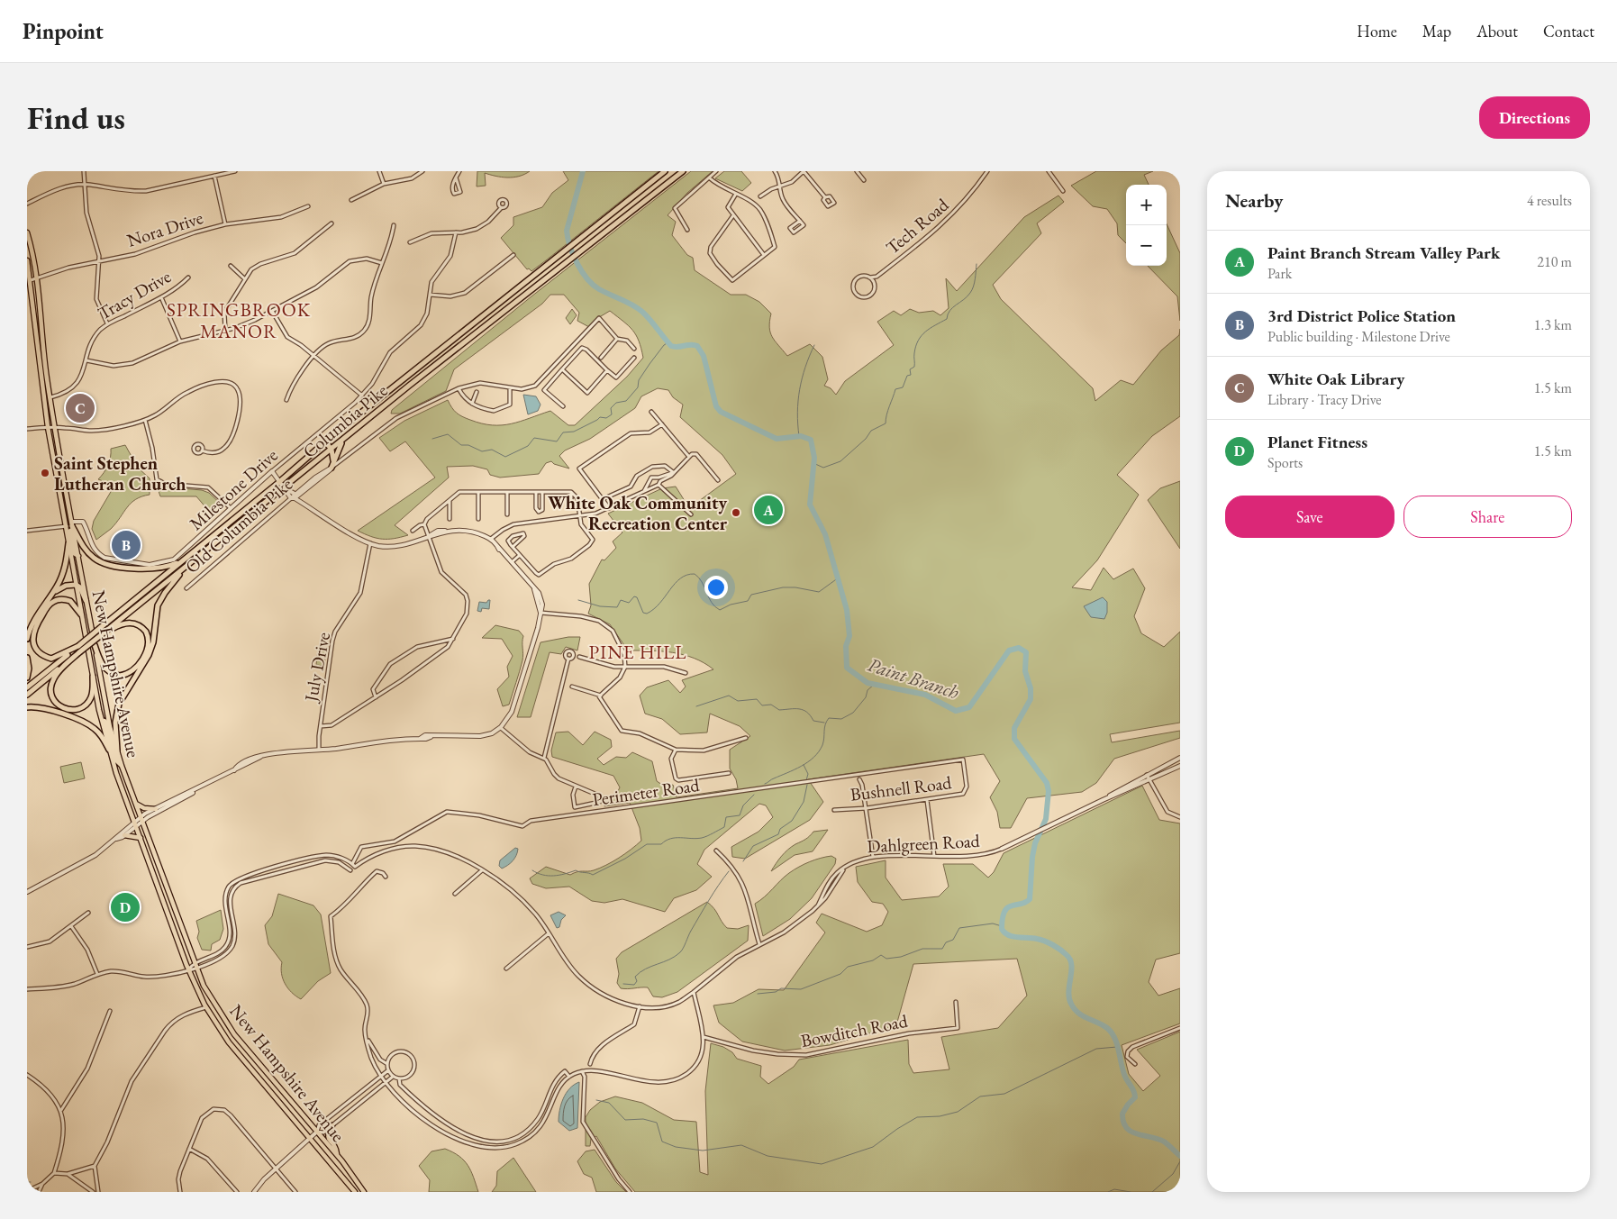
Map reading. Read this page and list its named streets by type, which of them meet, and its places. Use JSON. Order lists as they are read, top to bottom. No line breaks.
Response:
{"streets":{"highway":["Columbia Pike"],"main road":["New Hampshire Avenue"],"street":["Tech Road","Nora Drive","Tracy Drive","Milestone Drive","Old Columbia Pike","July Drive","Bushnell Road","Perimeter Road","Dahlgreen Road","Bowditch Road"]},"crossings":[["Nora Drive","New Hampshire Avenue"],["Tracy Drive","New Hampshire Avenue"],["Milestone Drive","New Hampshire Avenue"],["Bushnell Road","Perimeter Road"],["Perimeter Road","Dahlgreen Road"]],"districts":["SPRINGBROOK MANOR","PINE HILL"],"water":["Paint Branch"],"places":["Saint Stephen Lutheran Church","White Oak Community Recreation Center"],"page":{"header":"Pinpoint","nav":["Home","Map","About","Contact"],"buttons":["Directions",["Save","Share"]],"title":"Find us","heading":["Nearby","4 results"],"map_buttons":["+","−"],"list":[{"mark":"A","name":"Paint Branch Stream Valley Park","note":"Park","value":"210 m"},{"mark":"B","name":"3rd District Police Station","note":"Public building · Milestone Drive","value":"1.3 km"},{"mark":"C","name":"White Oak Library","note":"Library · Tracy Drive","value":"1.5 km"},{"mark":"D","name":"Planet Fitness","note":"Sports","value":"1.5 km"}],"pins":["C","A","B","D"]}}
